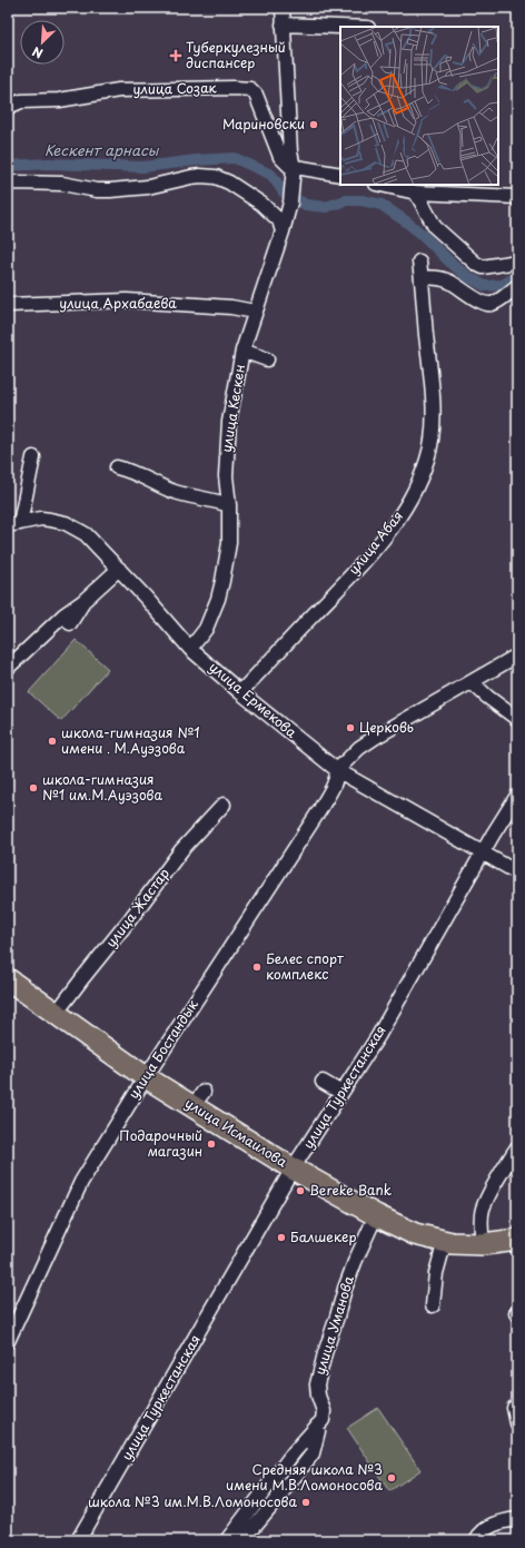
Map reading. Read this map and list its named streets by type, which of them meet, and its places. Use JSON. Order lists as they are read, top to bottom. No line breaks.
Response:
{"streets":{"main road":["улица Исмаилова"],"street":["улица Созак","улица Архабаева","улица Кескен","улица Абая","улица Ермекова","улица Жастар","улица Бостандык","улица Туркестанская","улица Уманова"]},"crossings":[["улица Созак","улица Кескен"],["улица Архабаева","улица Кескен"],["улица Кескен","улица Ермекова"],["улица Абая","улица Ермекова"],["улица Ермекова","улица Бостандык"],["улица Ермекова","улица Туркестанская"],["улица Жастар","улица Исмаилова"],["улица Бостандык","улица Исмаилова"],["улица Туркестанская","улица Исмаилова"],["улица Исмаилова","улица Уманова"]],"water":["Кескент арнасы"],"places":{"health":["Туберкулезный диспансер"],"other":["Мариновски","Церковь","школа-гимназия №1 имени . М.Ауэзова","школа-гимназия №1 им.М.Ауэзова","Белес спорт комплекс","Подарочный магазин","Bereke Bank","Балшекер","Средняя школа №3 имени М.В.Ломоносова","школа №3 им.М.В.Ломоносова"]},"north":"bottom left"}
